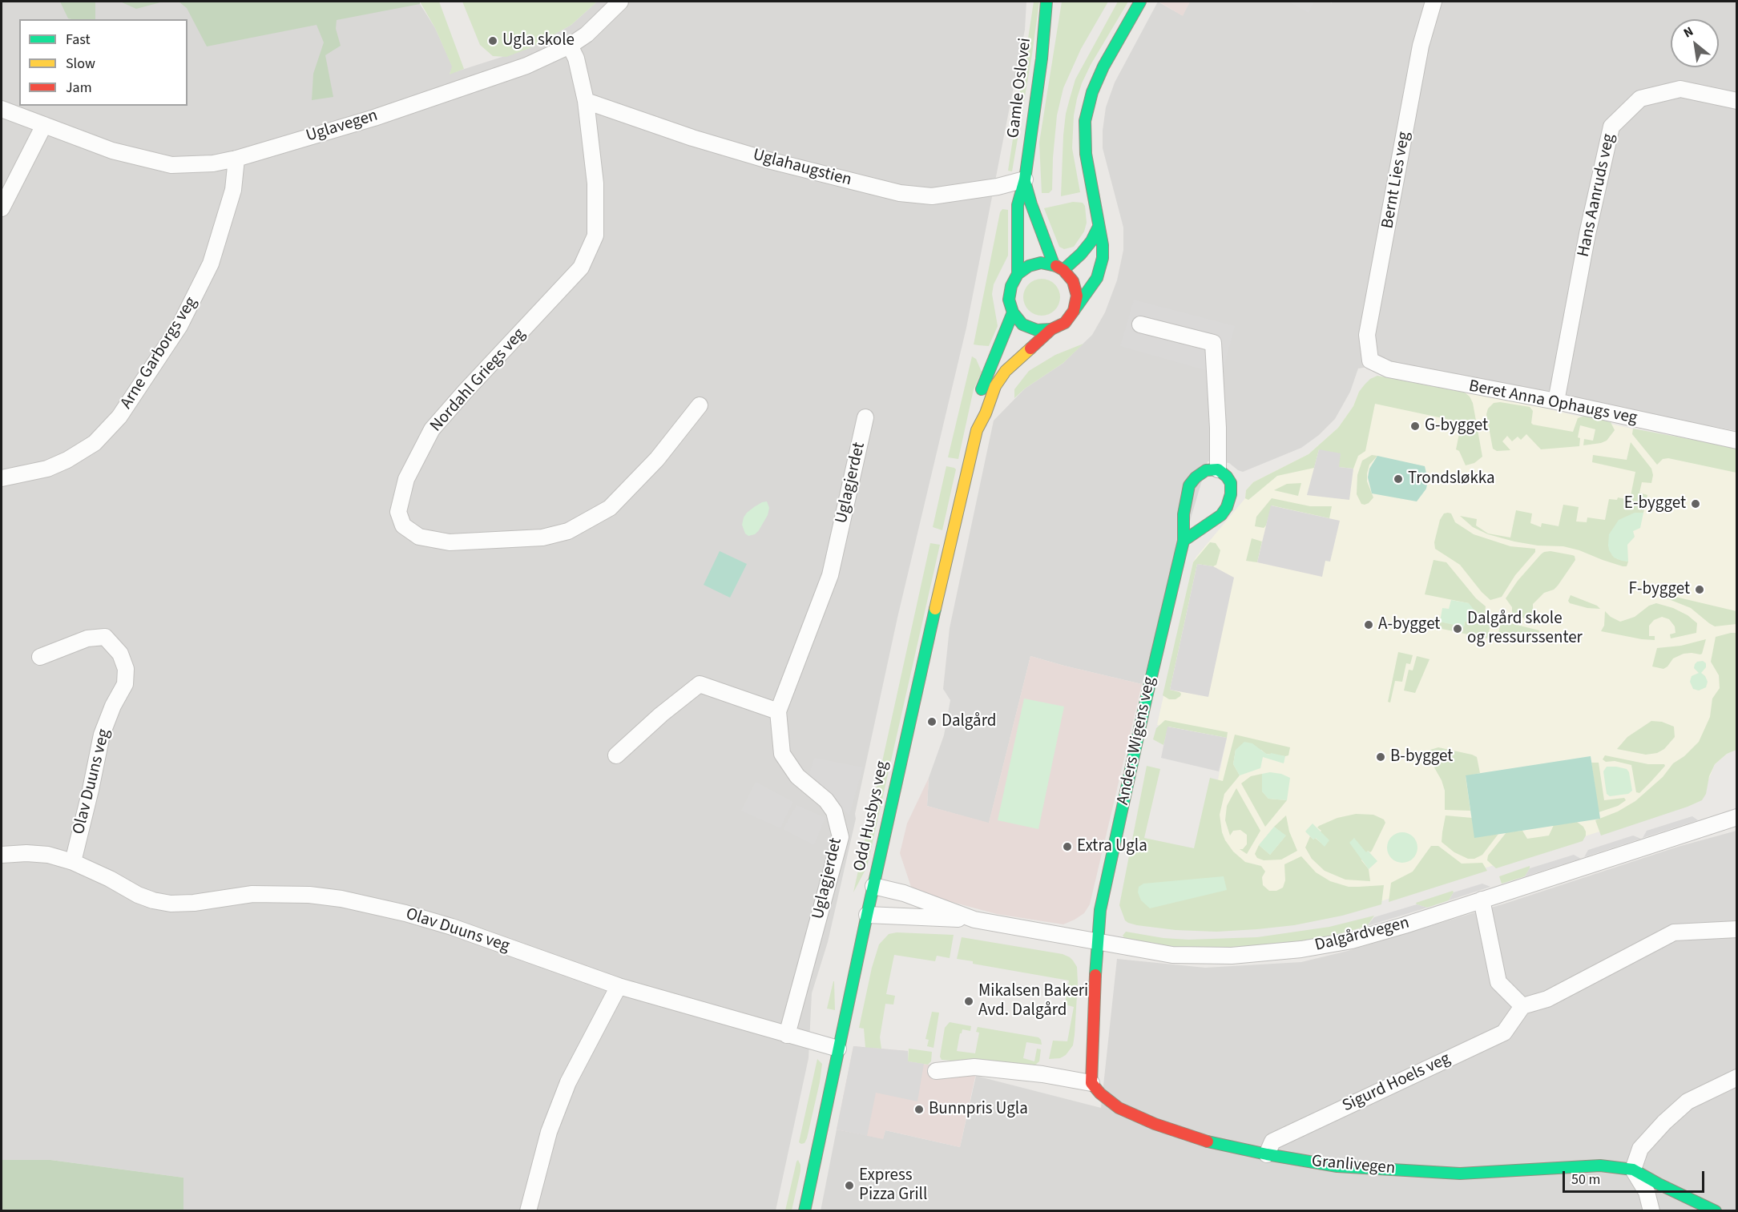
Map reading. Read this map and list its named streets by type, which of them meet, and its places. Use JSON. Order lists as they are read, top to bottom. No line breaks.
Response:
{"streets":{"street":["Gamle Oslovei","Uglavegen","Uglahaugstien","Bernt Lies veg","Hans Aanruds veg","Arne Garborgs veg","Nordahl Griegs veg","Beret Anna Ophaugs veg","Uglagjerdet","Anders Wigens veg","Olav Duuns veg","Odd Husbys veg","Dalgårdvegen","Sigurd Hoels veg","Granlivegen"]},"crossings":[["Gamle Oslovei","Uglahaugstien"],["Gamle Oslovei","Odd Husbys veg"],["Uglavegen","Arne Garborgs veg"],["Uglavegen","Nordahl Griegs veg"],["Uglahaugstien","Nordahl Griegs veg"],["Bernt Lies veg","Beret Anna Ophaugs veg"],["Hans Aanruds veg","Beret Anna Ophaugs veg"],["Uglagjerdet","Olav Duuns veg"],["Anders Wigens veg","Dalgårdvegen"],["Olav Duuns veg","Odd Husbys veg"],["Odd Husbys veg","Dalgårdvegen"],["Sigurd Hoels veg","Granlivegen"]],"places":["Ugla skole","G-bygget","Trondsløkka","E-bygget","F-bygget","A-bygget","Dalgård skole og ressurssenter","Dalgård","B-bygget","Extra Ugla","Mikalsen Bakeri Avd. Dalgård","Bunnpris Ugla","Express Pizza Grill"],"legend":["Fast","Slow","Jam"],"scale_bar":"50 m","north":"top left"}
